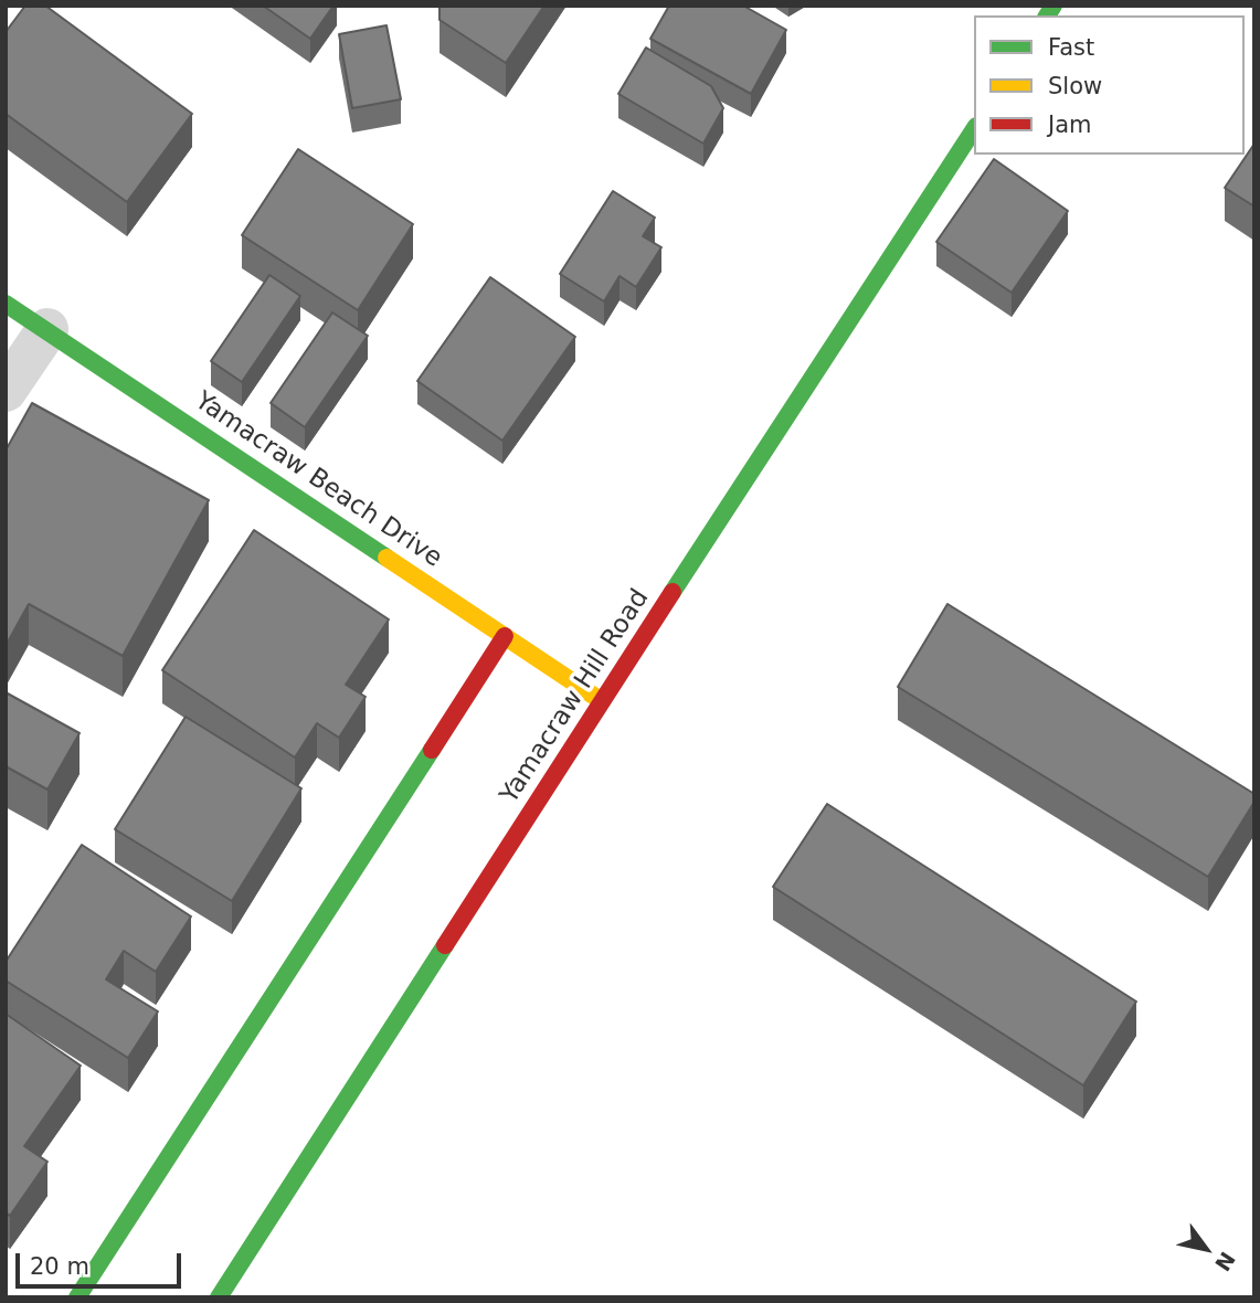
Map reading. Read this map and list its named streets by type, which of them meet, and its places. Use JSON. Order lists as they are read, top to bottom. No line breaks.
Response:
{"streets":{"street":["Yamacraw Beach Drive","Yamacraw Hill Road"]},"crossings":[["Yamacraw Beach Drive","Yamacraw Hill Road"]],"legend":["Fast","Slow","Jam"],"scale_bar":"20 m","north":"bottom right"}
